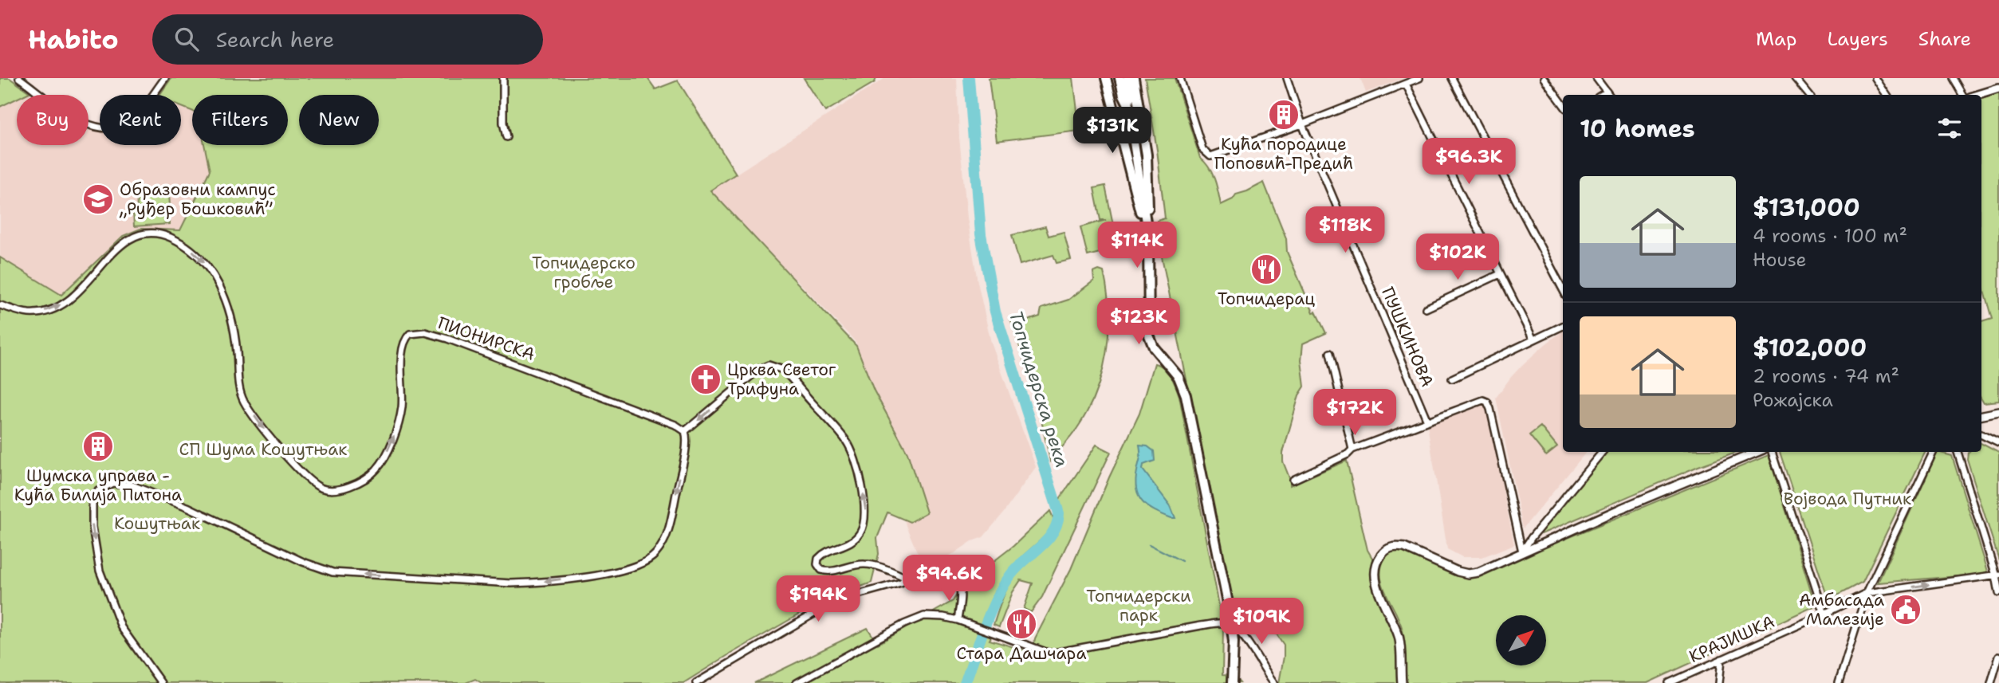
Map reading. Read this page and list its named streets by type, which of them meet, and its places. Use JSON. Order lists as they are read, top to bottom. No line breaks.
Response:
{"streets":{"street":["ПУШКИНОВА","ПИОНИРСКА","КРАЈИШКА"]},"one_way":["КРАЈИШКА"],"water":["Топчидерска река"],"parks":["Топчидерско гробље","СП Шума Кошутњак","Војвода Путник","Кошутњак","Топчидерски парк"],"places":{"building":["Кућа породице Поповић-Предић","Шумска управа - Кућа Билија Питона"],"school or university":["Образовни кампус „Руђер Бошковић”"],"restaurant":["Топчидерац","Стара Дашчара"],"church":["Црква Светог Трифуна"],"public building":["Амбасада Малезије"]},"north":"top right","page":{"header":"Habito","search":"Search here","nav":["Map","Layers","Share"],"chip":["Buy","Rent","Filters","New"],"heading":"10 homes","price":["$131K","$96.3K","$118K","$114K","$102K","$123K","$172K","$94.6K","$194K","$109K"],"list":[{"name":"$131,000","note":"4 rooms · 100 m² · House"},{"name":"$102,000","note":"2 rooms · 74 m² · Рожајска"}]}}
